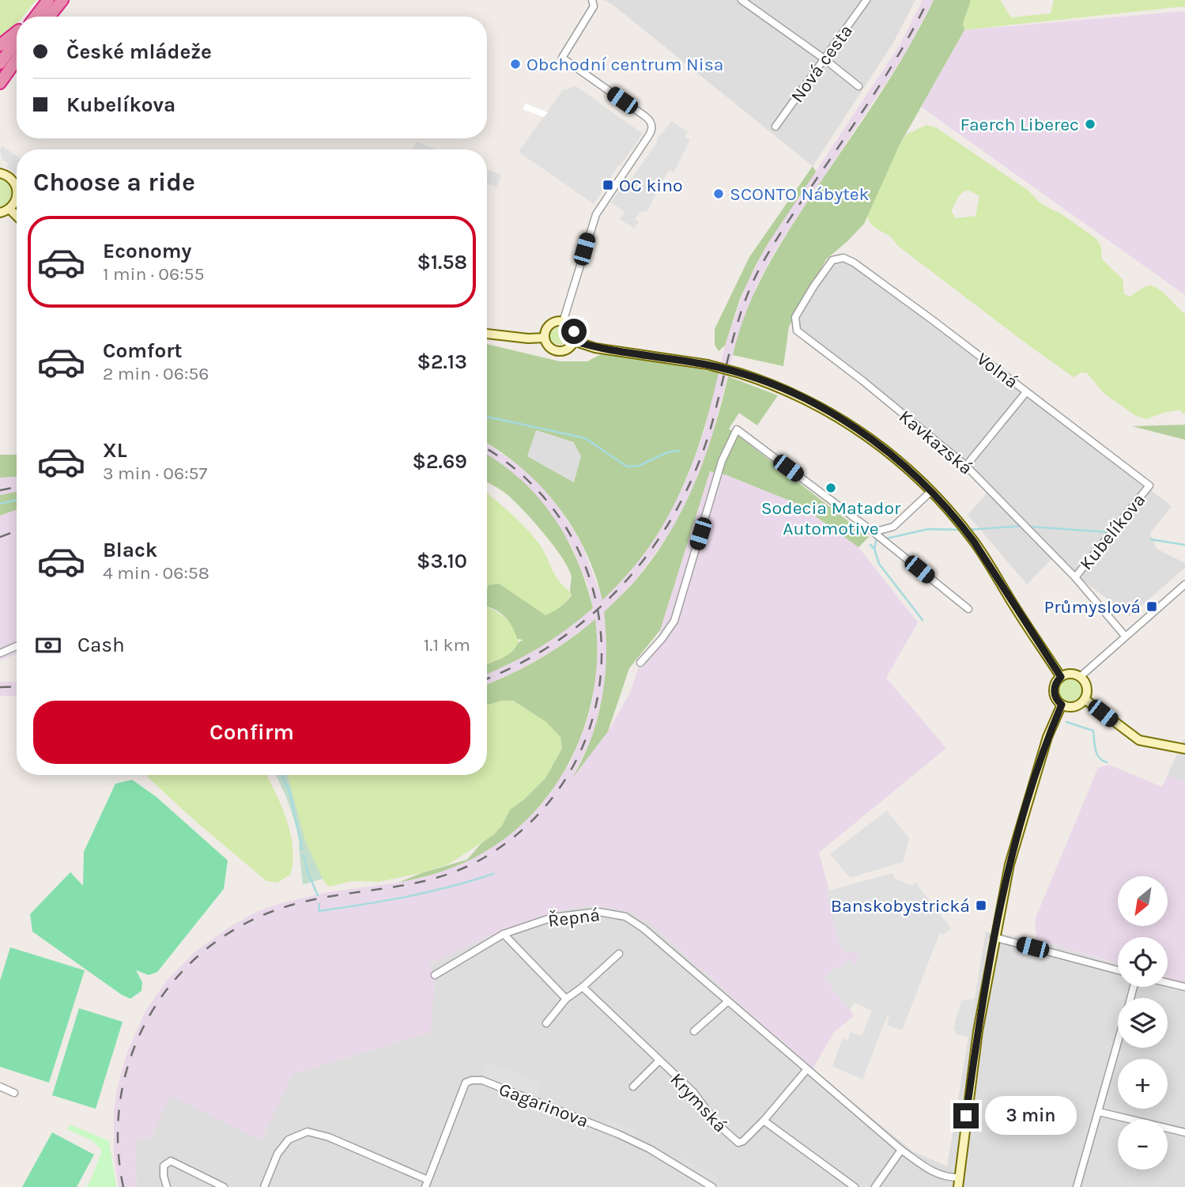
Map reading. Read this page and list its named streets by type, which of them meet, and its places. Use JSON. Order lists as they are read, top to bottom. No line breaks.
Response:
{"streets":{"street":["Nová cesta","Volná","Kavkazská","Kubelíkova","Řepná","Krymská","Gagarinova"]},"crossings":[["Volná","Kavkazská"],["Volná","Kubelíkova"],["Kavkazská","Kubelíkova"],["Řepná","Krymská"]],"places":{"other":["Obchodní centrum Nisa","Faerch Liberec","SCONTO Nábytek","Sodecia Matador Automotive"],"transit":["OC kino","Průmyslová","Banskobystrická"]},"north":"bottom left","page":{"banner":["České mládeže","Kubelíkova"],"heading":"Choose a ride","list":[{"name":"Economy","note":"1 min · 06:55","value":"$1.58"},{"name":"Comfort","note":"2 min · 06:56","value":"$2.13"},{"name":"XL","note":"3 min · 06:57","value":"$2.69"},{"name":"Black","note":"4 min · 06:58","value":"$3.10"}],"pay":["Cash","1.1 km"],"buttons":"Confirm","map_buttons":["+","−"],"bubble":"3 min"}}
